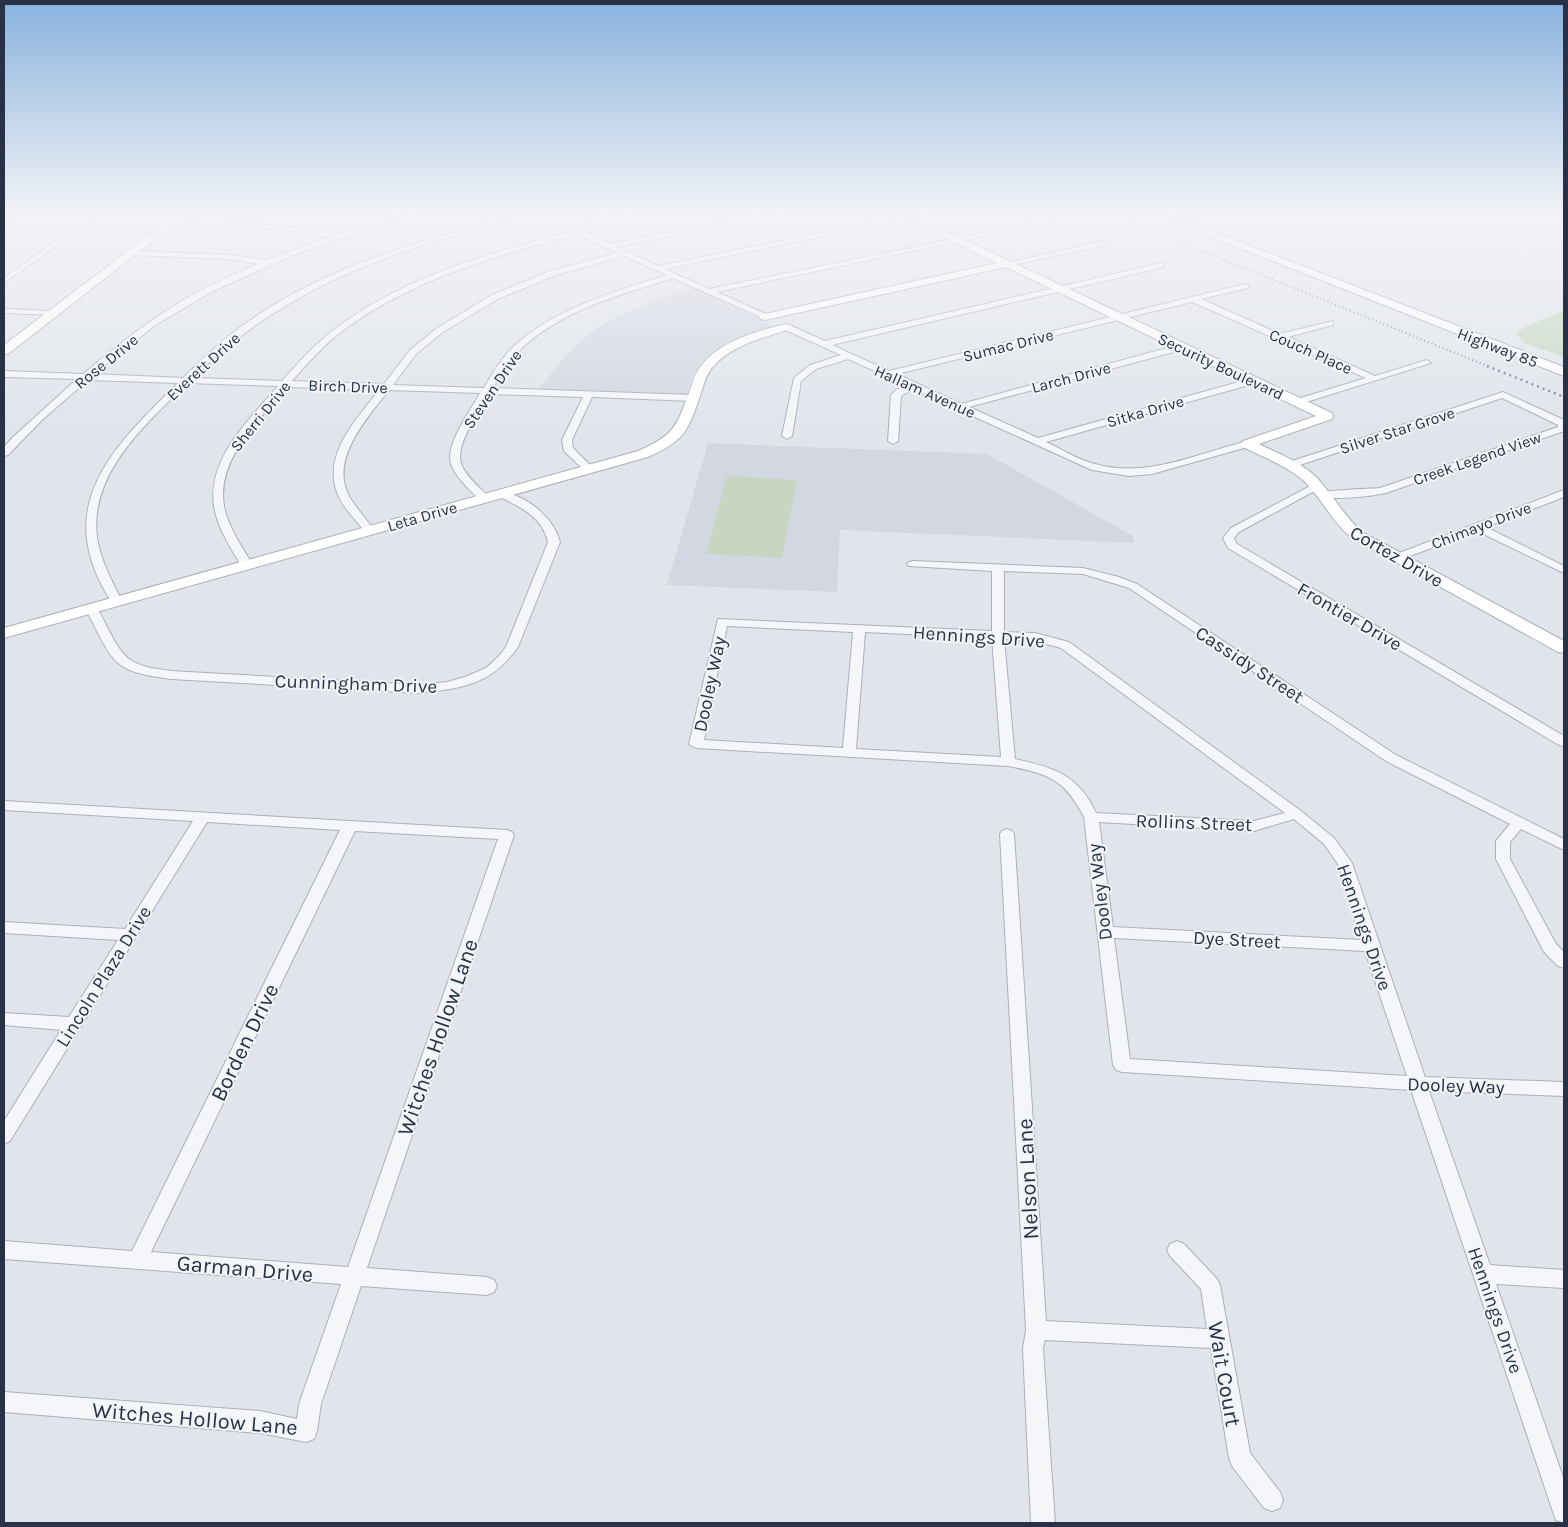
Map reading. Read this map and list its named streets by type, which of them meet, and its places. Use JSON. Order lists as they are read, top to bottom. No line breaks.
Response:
{"streets":{"main road":["Highway 85"],"street":["Sumac Drive","Couch Place","Rose Drive","Everett Drive","Security Boulevard","Larch Drive","Birch Drive","Steven Drive","Hallam Avenue","Sitka Drive","Sherri Drive","Silver Star Grove","Creek Legend View","Leta Drive","Chimayo Drive","Cortez Drive","Frontier Drive","Hennings Drive","Cassidy Street","Cunningham Drive","Dooley Way","Rollins Street","Dye Street","Lincoln Plaza Drive","Witches Hollow Lane","Borden Drive","Nelson Lane","Garman Drive","Wait Court"]},"crossings":[["Sumac Drive","Couch Place"],["Sumac Drive","Security Boulevard"],["Sumac Drive","Hallam Avenue"],["Rose Drive","Birch Drive"],["Everett Drive","Birch Drive"],["Everett Drive","Leta Drive"],["Security Boulevard","Larch Drive"],["Security Boulevard","Hallam Avenue"],["Security Boulevard","Sitka Drive"],["Larch Drive","Hallam Avenue"],["Birch Drive","Steven Drive"],["Birch Drive","Sherri Drive"],["Birch Drive","Leta Drive"],["Steven Drive","Leta Drive"],["Hallam Avenue","Sitka Drive"],["Hallam Avenue","Leta Drive"],["Hallam Avenue","Cortez Drive"],["Sherri Drive","Leta Drive"],["Silver Star Grove","Creek Legend View"],["Silver Star Grove","Cortez Drive"],["Creek Legend View","Cortez Drive"],["Creek Legend View","Frontier Drive"],["Leta Drive","Cunningham Drive"],["Chimayo Drive","Cortez Drive"],["Cortez Drive","Frontier Drive"],["Hennings Drive","Dooley Way"],["Hennings Drive","Rollins Street"],["Hennings Drive","Dye Street"],["Dooley Way","Rollins Street"],["Dooley Way","Dye Street"],["Lincoln Plaza Drive","Witches Hollow Lane"],["Witches Hollow Lane","Borden Drive"],["Witches Hollow Lane","Garman Drive"],["Borden Drive","Garman Drive"]]}
